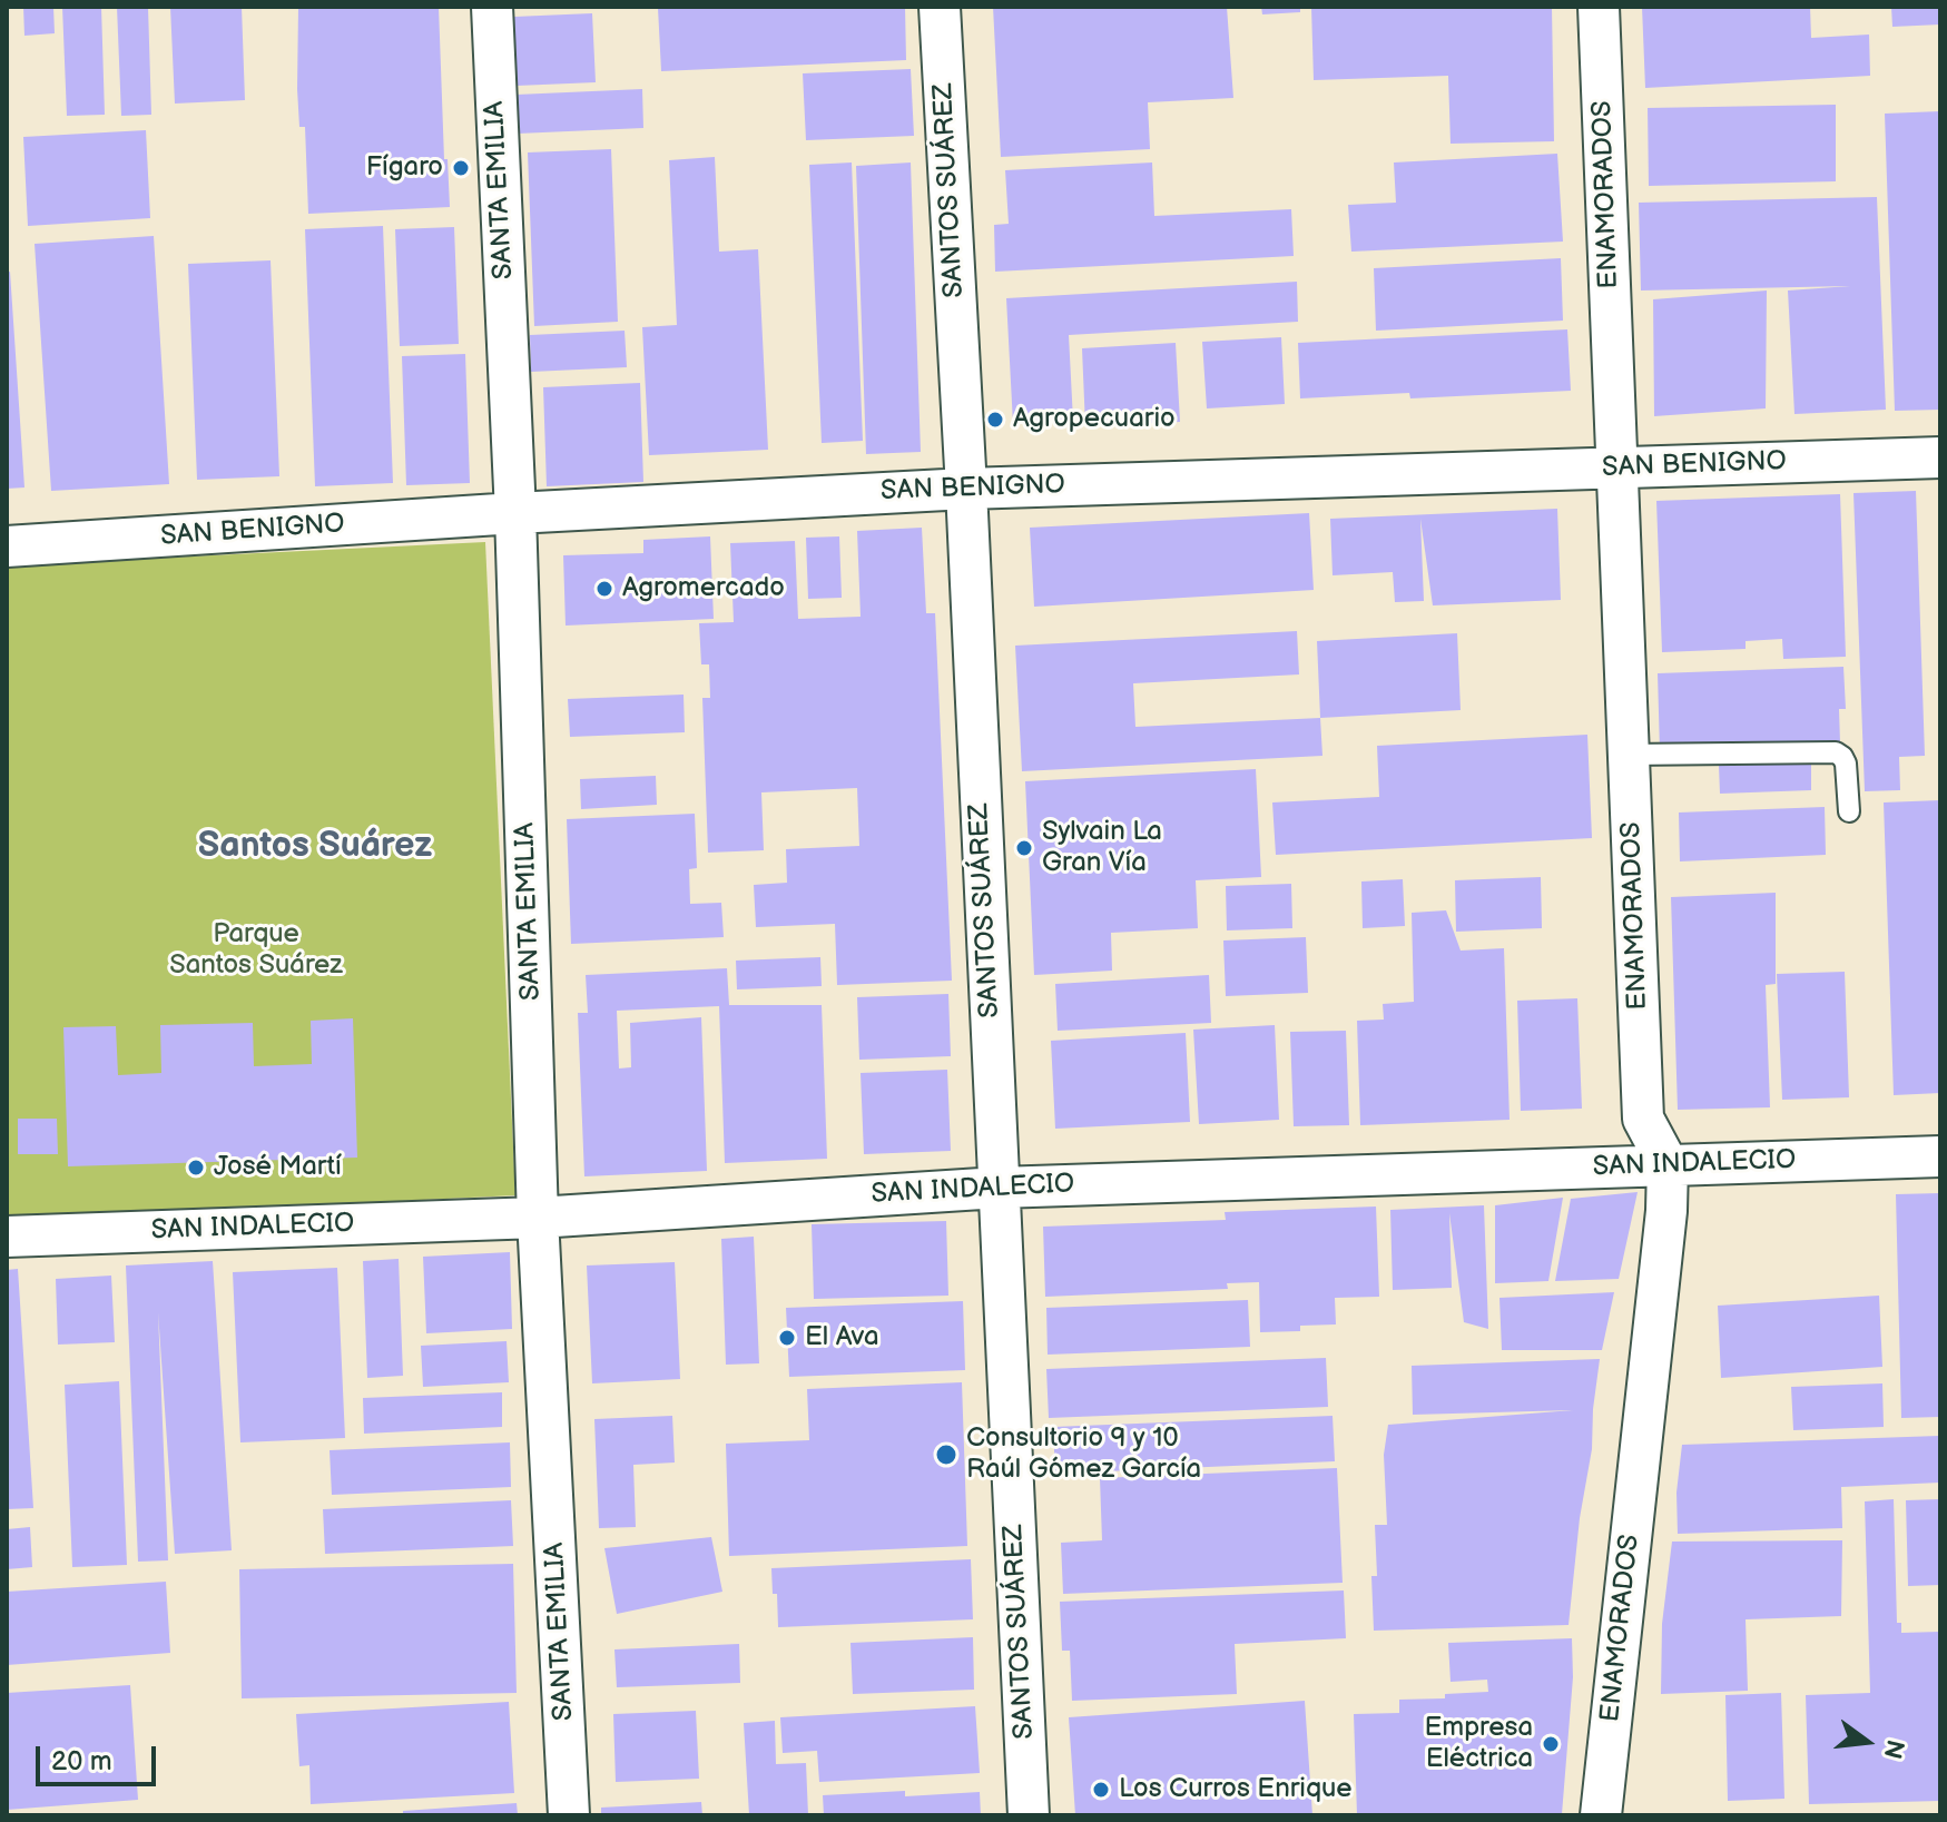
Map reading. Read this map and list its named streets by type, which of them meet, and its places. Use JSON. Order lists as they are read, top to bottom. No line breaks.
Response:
{"streets":{"street":["SANTA EMILIA","SANTOS SUÁREZ","ENAMORADOS","SAN BENIGNO","SAN INDALECIO"]},"crossings":[["SANTA EMILIA","SAN BENIGNO"],["SANTA EMILIA","SAN INDALECIO"],["SANTOS SUÁREZ","SAN BENIGNO"],["SANTOS SUÁREZ","SAN INDALECIO"],["ENAMORADOS","SAN BENIGNO"],["ENAMORADOS","SAN INDALECIO"]],"districts":["Santos Suárez"],"parks":["Parque Santos Suárez"],"places":["Fígaro","Agropecuario","Agromercado","Sylvain La Gran Vía","José Martí","El Ava","Consultorio 9 y 10 Raúl Gómez García","Empresa Eléctrica","Los Curros Enrique"],"scale_bar":"20 m","north":"right"}
